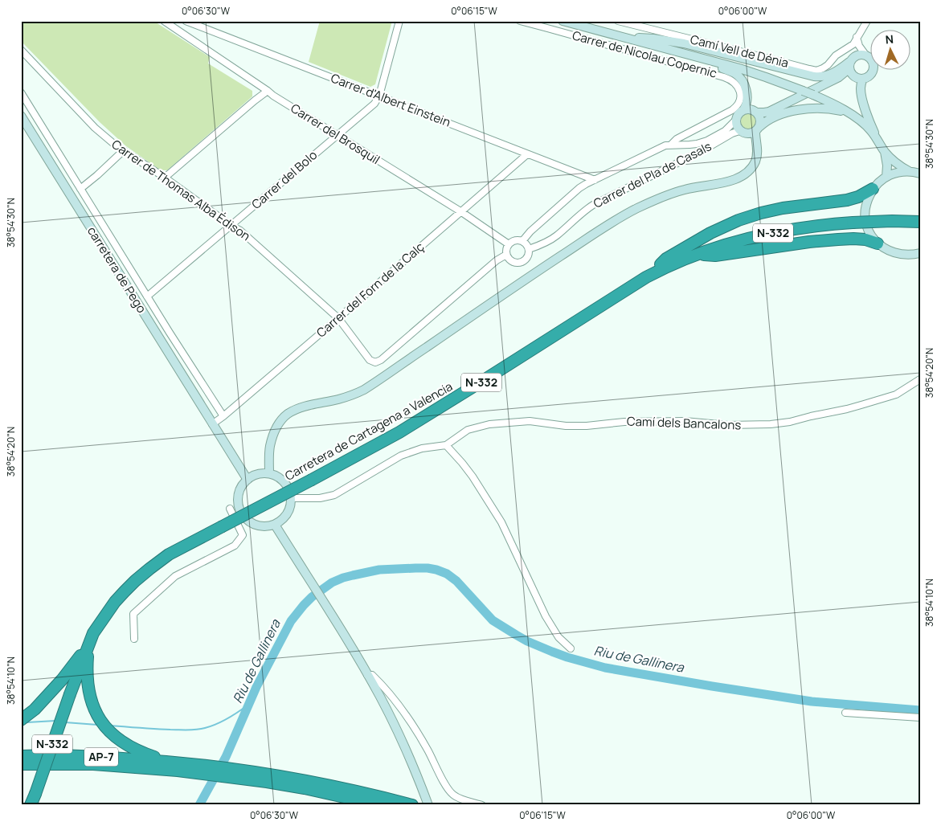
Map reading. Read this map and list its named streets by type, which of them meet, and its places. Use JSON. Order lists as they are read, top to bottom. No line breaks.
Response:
{"streets":{"highway":["N-332","Carretera de Cartagena a Valencia","AP-7"],"main road":["carretera de Pego"],"street":["Camí Vell de Dénia","Carrer de Nicolau Copernic","Carrer d'Albert Einstein","Carrer del Brosquil","Carrer del Pla de Casals","Carrer del Bolo","Carrer de Thomas Alba Édison","Carrer del Forn de la Calç","Camí dels Bancalons"]},"crossings":[["Carrer de Nicolau Copernic","Carrer del Pla de Casals"],["Carrer d'Albert Einstein","Carrer del Pla de Casals"],["Carrer d'Albert Einstein","Carrer del Bolo"],["Carrer d'Albert Einstein","Carrer del Forn de la Calç"],["Carrer del Brosquil","Carrer del Pla de Casals"],["Carrer del Brosquil","Carrer del Bolo"],["Carrer del Brosquil","Carrer de Thomas Alba Édison"],["Carrer del Brosquil","Carrer del Forn de la Calç"],["Carrer del Pla de Casals","Carrer de Thomas Alba Édison"],["Carrer del Bolo","Carrer de Thomas Alba Édison"],["Carrer de Thomas Alba Édison","Carrer del Forn de la Calç"],["carretera de Pego","Carrer del Forn de la Calç"]],"water":["Riu de Gallinera"],"north":"top","coordinates":["0°06'30\"W","0°06'15\"W","0°06'00\"W","38°54'30\"N","38°54'20\"N","38°54'10\"N"]}
